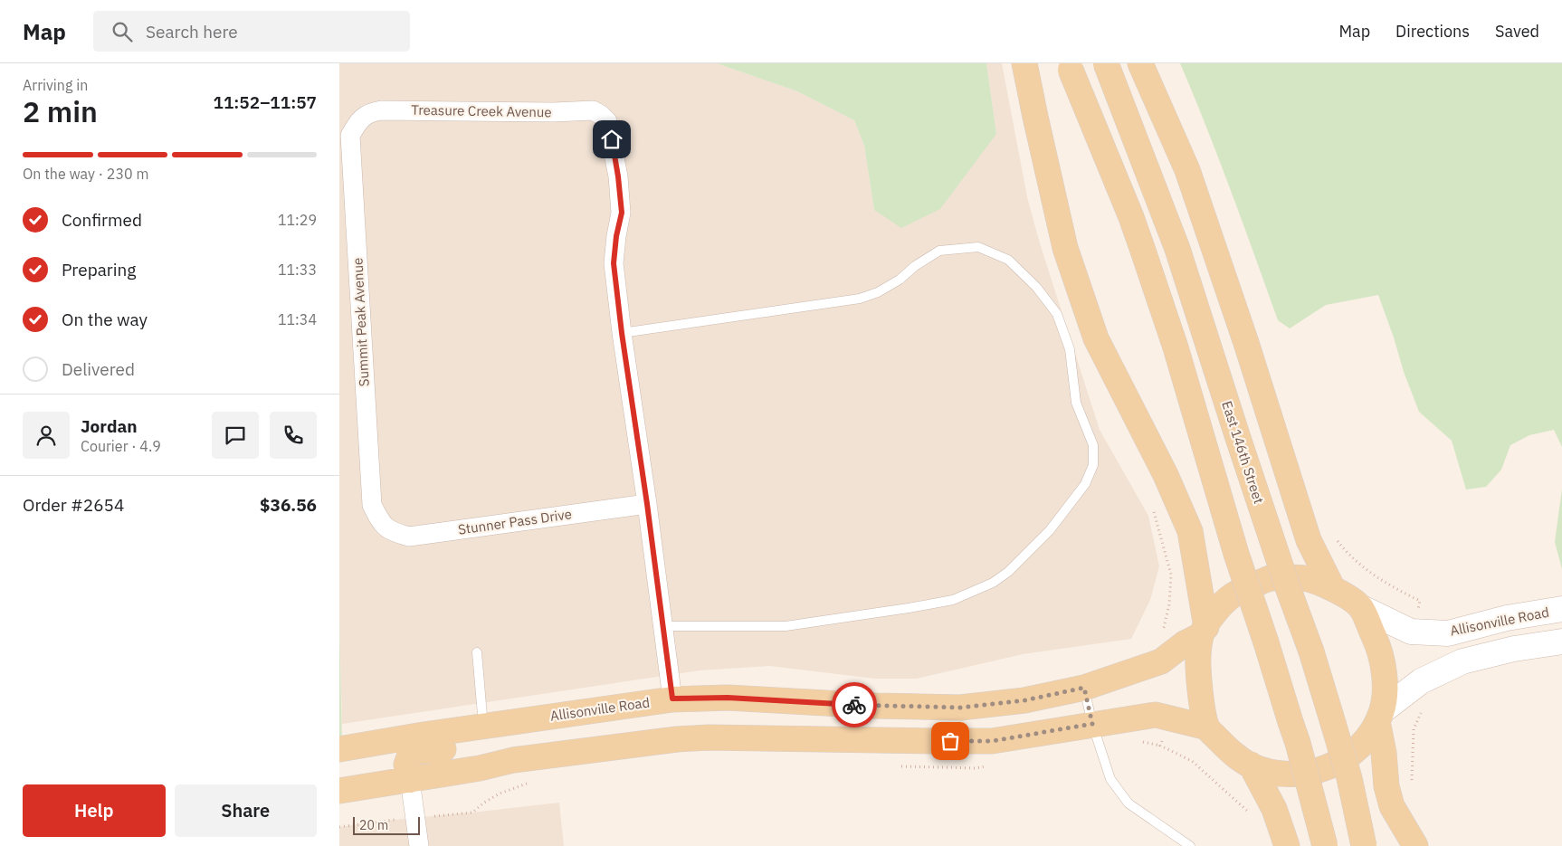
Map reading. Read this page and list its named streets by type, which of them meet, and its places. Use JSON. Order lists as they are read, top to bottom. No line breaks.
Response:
{"streets":{"main road":["East 146th Street","Allisonville Road"],"street":["Treasure Creek Avenue","Summit Peak Avenue","Stunner Pass Drive"]},"crossings":[["Treasure Creek Avenue","Summit Peak Avenue"],["Summit Peak Avenue","Stunner Pass Drive"]],"scale_bar":"20 m","page":{"header":"Map","search":"Search here","nav":["Map","Directions","Saved"],"heading":["2 min","Arriving in","11:52–11:57"],"panel":["Jordan","Courier · 4.9","Order #2654","$36.56"],"bar":"On the way · 230 m","list":[["Confirmed","11:29"],["Preparing","11:33"],["On the way","11:34"],"Delivered"],"buttons":["Help","Share"],"scale":"20 m"}}
